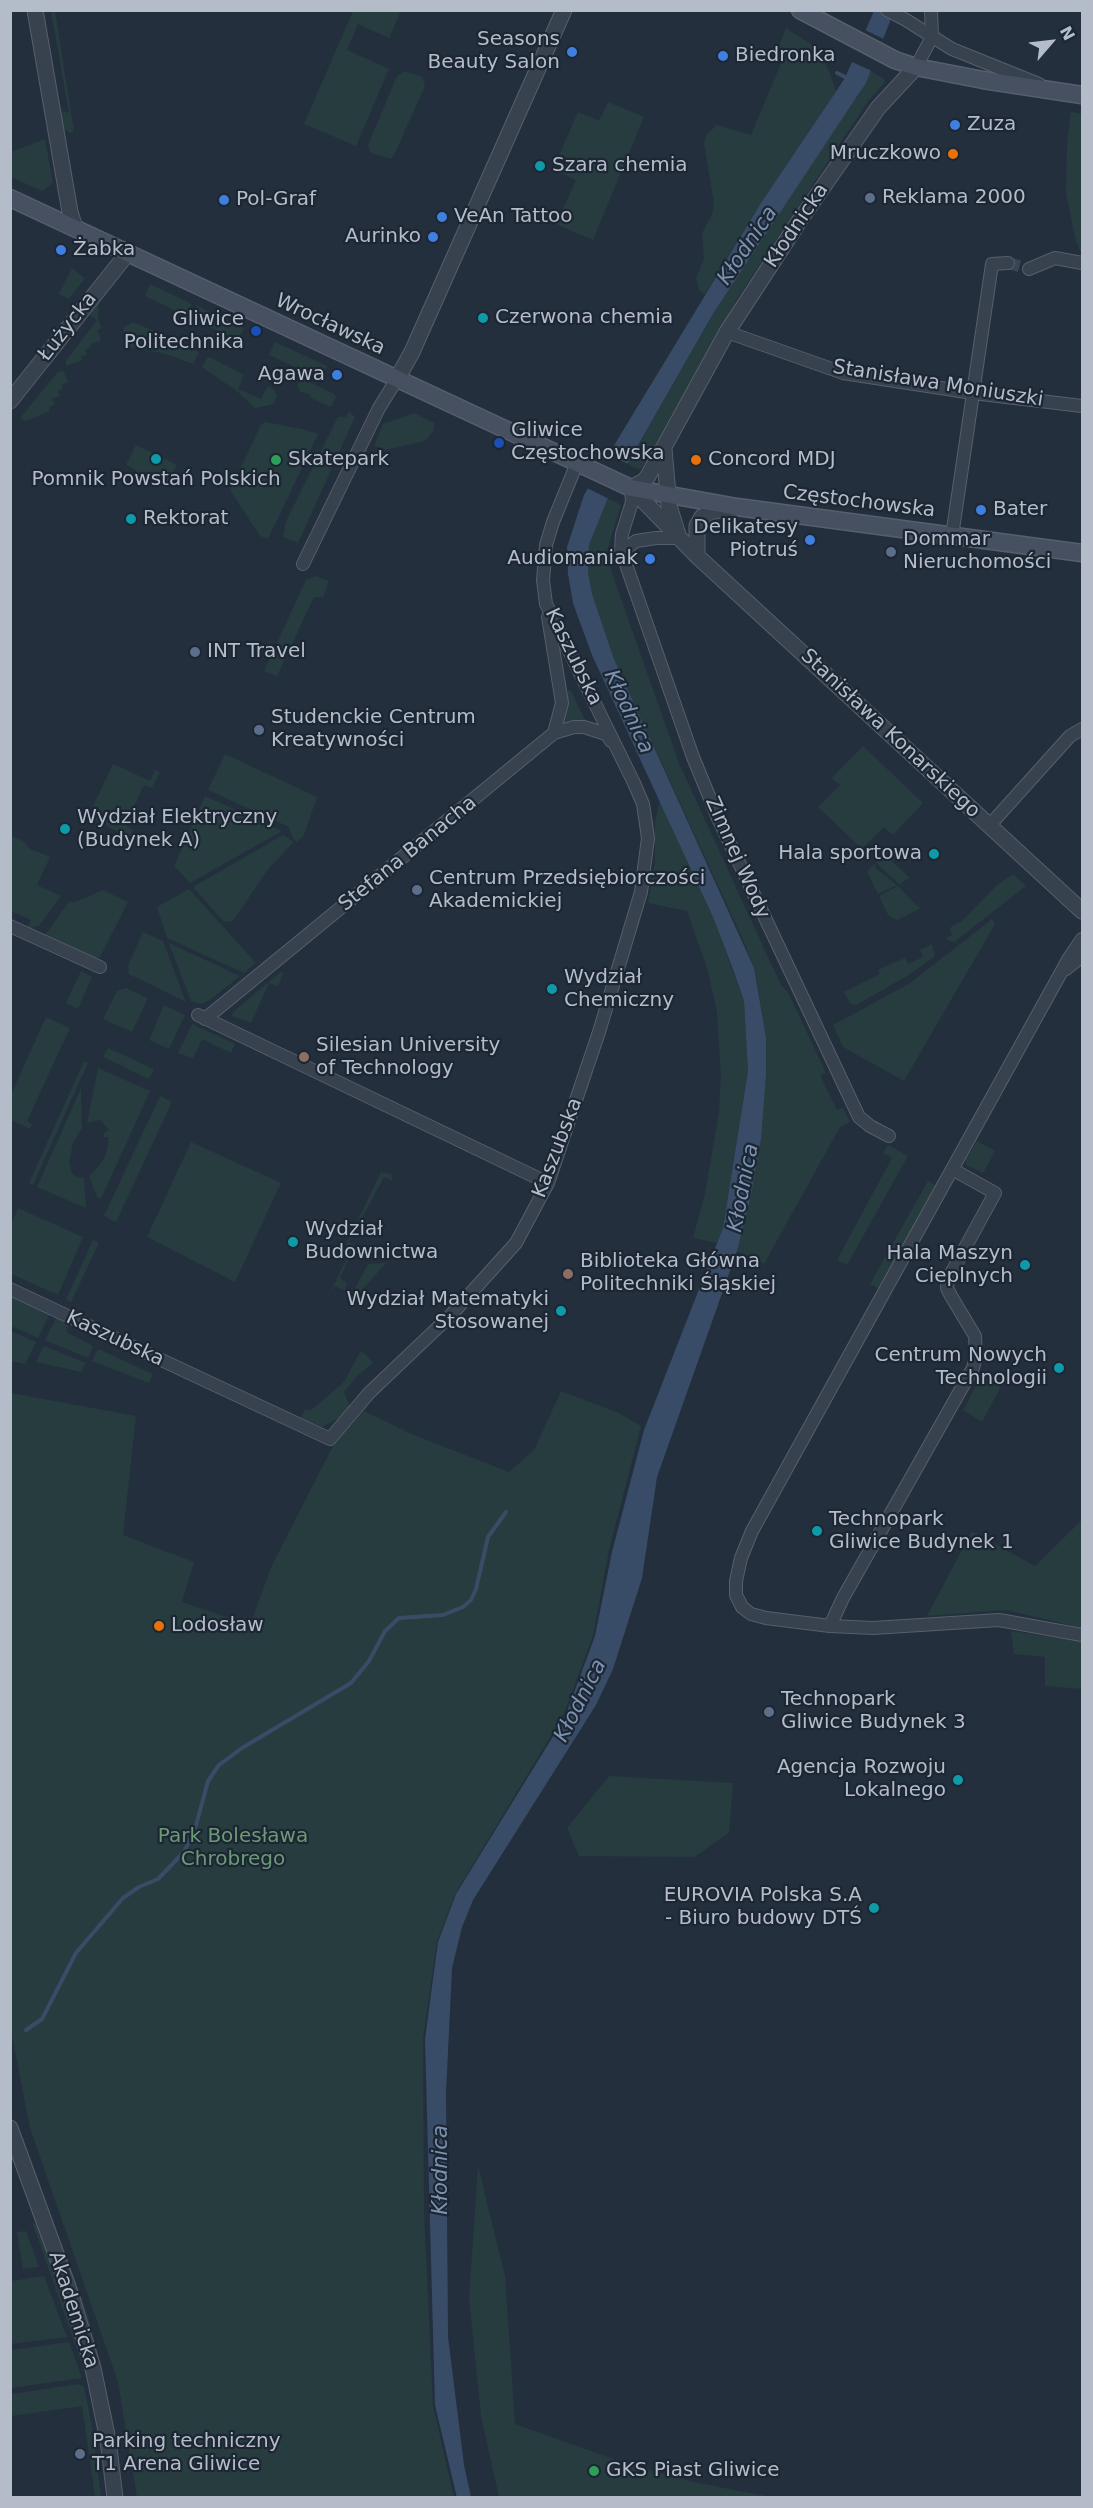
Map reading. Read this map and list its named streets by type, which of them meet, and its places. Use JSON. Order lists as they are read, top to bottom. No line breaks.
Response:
{"streets":{"main road":["Wrocławska","Częstochowska"],"street":["Kłodnicka","Łużycka","Stanisława Moniuszki","Kaszubska","Stanisława Konarskiego","Stefana Banacha","Zimnej Wody","Akademicka"]},"crossings":[["Kłodnicka","Wrocławska"],["Kłodnicka","Stanisława Moniuszki"],["Kłodnicka","Częstochowska"],["Kłodnicka","Stanisława Konarskiego"],["Kłodnicka","Zimnej Wody"],["Wrocławska","Łużycka"],["Wrocławska","Częstochowska"],["Wrocławska","Kaszubska"],["Wrocławska","Stanisława Konarskiego"],["Wrocławska","Zimnej Wody"],["Częstochowska","Stanisława Konarskiego"],["Częstochowska","Zimnej Wody"],["Kaszubska","Stefana Banacha"],["Stanisława Konarskiego","Zimnej Wody"]],"water":["Kłodnica"],"parks":["Park Bolesława Chrobrego"],"places":["Seasons Beauty Salon","Biedronka","Zuza","Mruczkowo","Szara chemia","Reklama 2000","Pol-Graf","VeAn Tattoo","Aurinko","Żabka","Czerwona chemia","Gliwice Politechnika","Agawa","Gliwice Częstochowska","Pomnik Powstań Polskich","Skatepark","Concord MDJ","Bater","Rektorat","Delikatesy Piotruś","Dommar Nieruchomości","Audiomaniak","INT Travel","Studenckie Centrum Kreatywności","Wydział Elektryczny (Budynek A)","Hala sportowa","Centrum Przedsiębiorczości Akademickiej","Wydział Chemiczny","Silesian University of Technology","Wydział Budownictwa","Hala Maszyn Cieplnych","Biblioteka Główna Politechniki Śląskiej","Wydział Matematyki Stosowanej","Centrum Nowych Technologii","Technopark Gliwice Budynek 1","Lodosław","Technopark Gliwice Budynek 3","Agencja Rozwoju Lokalnego","EUROVIA Polska S.A - Biuro budowy DTŚ","Parking techniczny T1 Arena Gliwice","GKS Piast Gliwice"],"north":"top right"}
